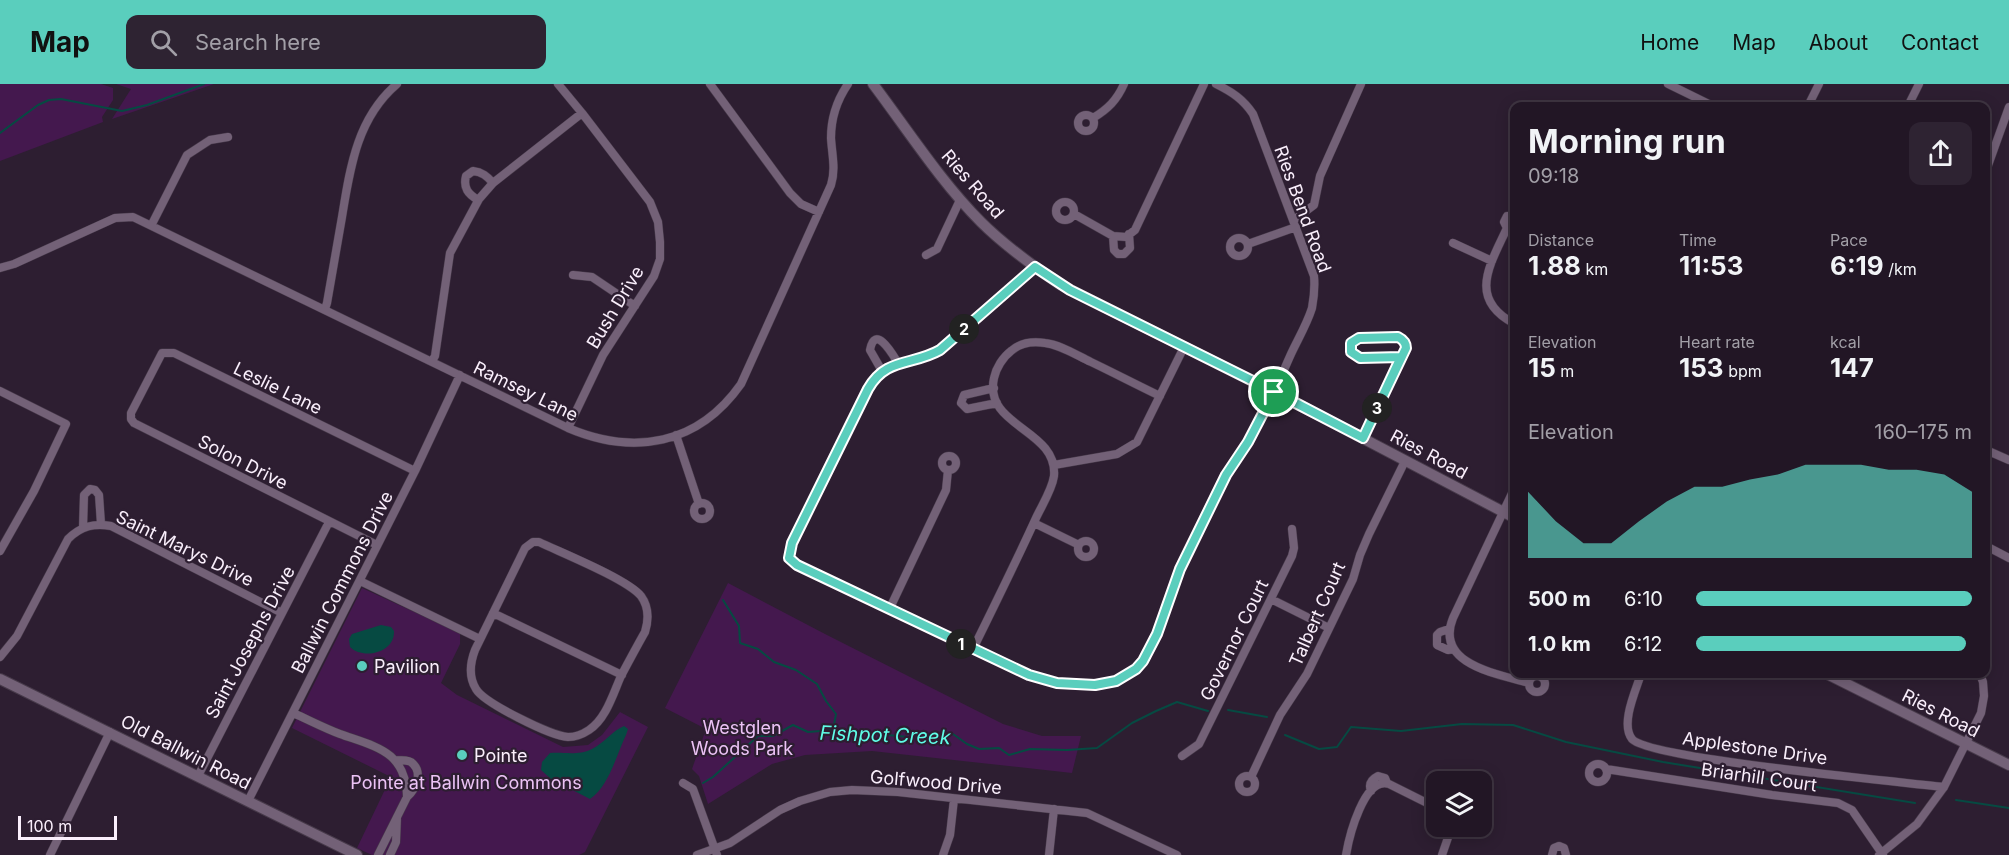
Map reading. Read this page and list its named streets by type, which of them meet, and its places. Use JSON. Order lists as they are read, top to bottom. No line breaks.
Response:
{"streets":{"street":["Ries Road","Ries Bend Road","Bush Drive","Leslie Lane","Ramsey Lane","Solon Drive","Saint Marys Drive","Ballwin Commons Drive","Talbert Court","Governor Court","Saint Josephs Drive","Applestone Drive","Old Ballwin Road","Briarhill Court","Golfwood Drive"]},"crossings":[["Ries Road","Ries Bend Road"],["Ries Road","Talbert Court"],["Bush Drive","Ramsey Lane"],["Leslie Lane","Solon Drive"],["Leslie Lane","Ballwin Commons Drive"],["Ramsey Lane","Ballwin Commons Drive"],["Solon Drive","Ballwin Commons Drive"],["Solon Drive","Saint Josephs Drive"],["Saint Marys Drive","Saint Josephs Drive"],["Ballwin Commons Drive","Old Ballwin Road"],["Saint Josephs Drive","Old Ballwin Road"]],"water":["Fishpot Creek"],"parks":["Westglen Woods Park","Pointe at Ballwin Commons"],"places":["Pavilion","Pointe"],"scale_bar":"100 m","page":{"header":"Map","search":"Search here","nav":["Home","Map","About","Contact"],"heading":["Morning run","09:18"],"stats":[["Distance","1.88 km"],["Time","11:53"],["Pace","6:19 /km"],["Elevation","15 m"],["Heart rate","153 bpm"],["kcal","147"]],"pins":["2","3","1"],"chart":["Elevation","160–175 m"],"list":[{"name":"500 m","note":"6:10"},{"name":"1.0 km","note":"6:12"}],"scale":"100 m"}}
